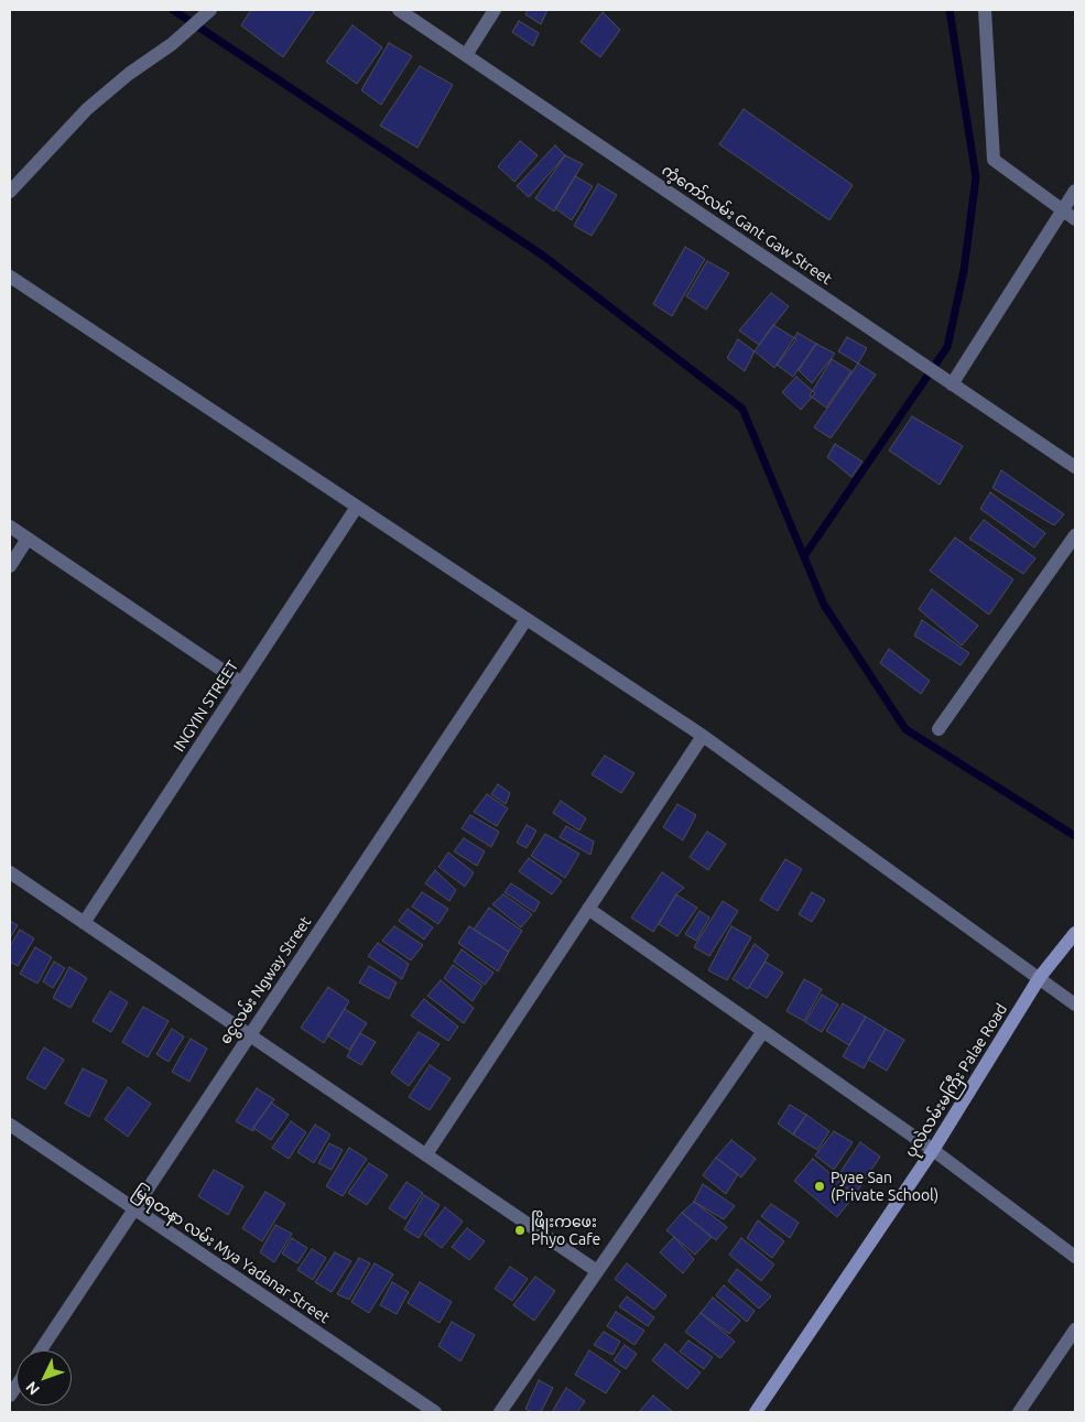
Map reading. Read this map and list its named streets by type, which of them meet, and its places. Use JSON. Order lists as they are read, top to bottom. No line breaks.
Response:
{"streets":{"street":["ကံ့ကော်လမ်း Gant Gaw Street","INGYIN STREET","ငွေလမ်း Ngway Street","ပုလဲလမ်းမကြီး Palae Road","မြရတနာ လမ်း Mya Yadanar Street"]},"crossings":[["ငွေလမ်း Ngway Street","မြရတနာ လမ်း Mya Yadanar Street"]],"places":["Pyae San (Private School)","ဖြိုးကဖေး Phyo Cafe"],"north":"bottom left"}
